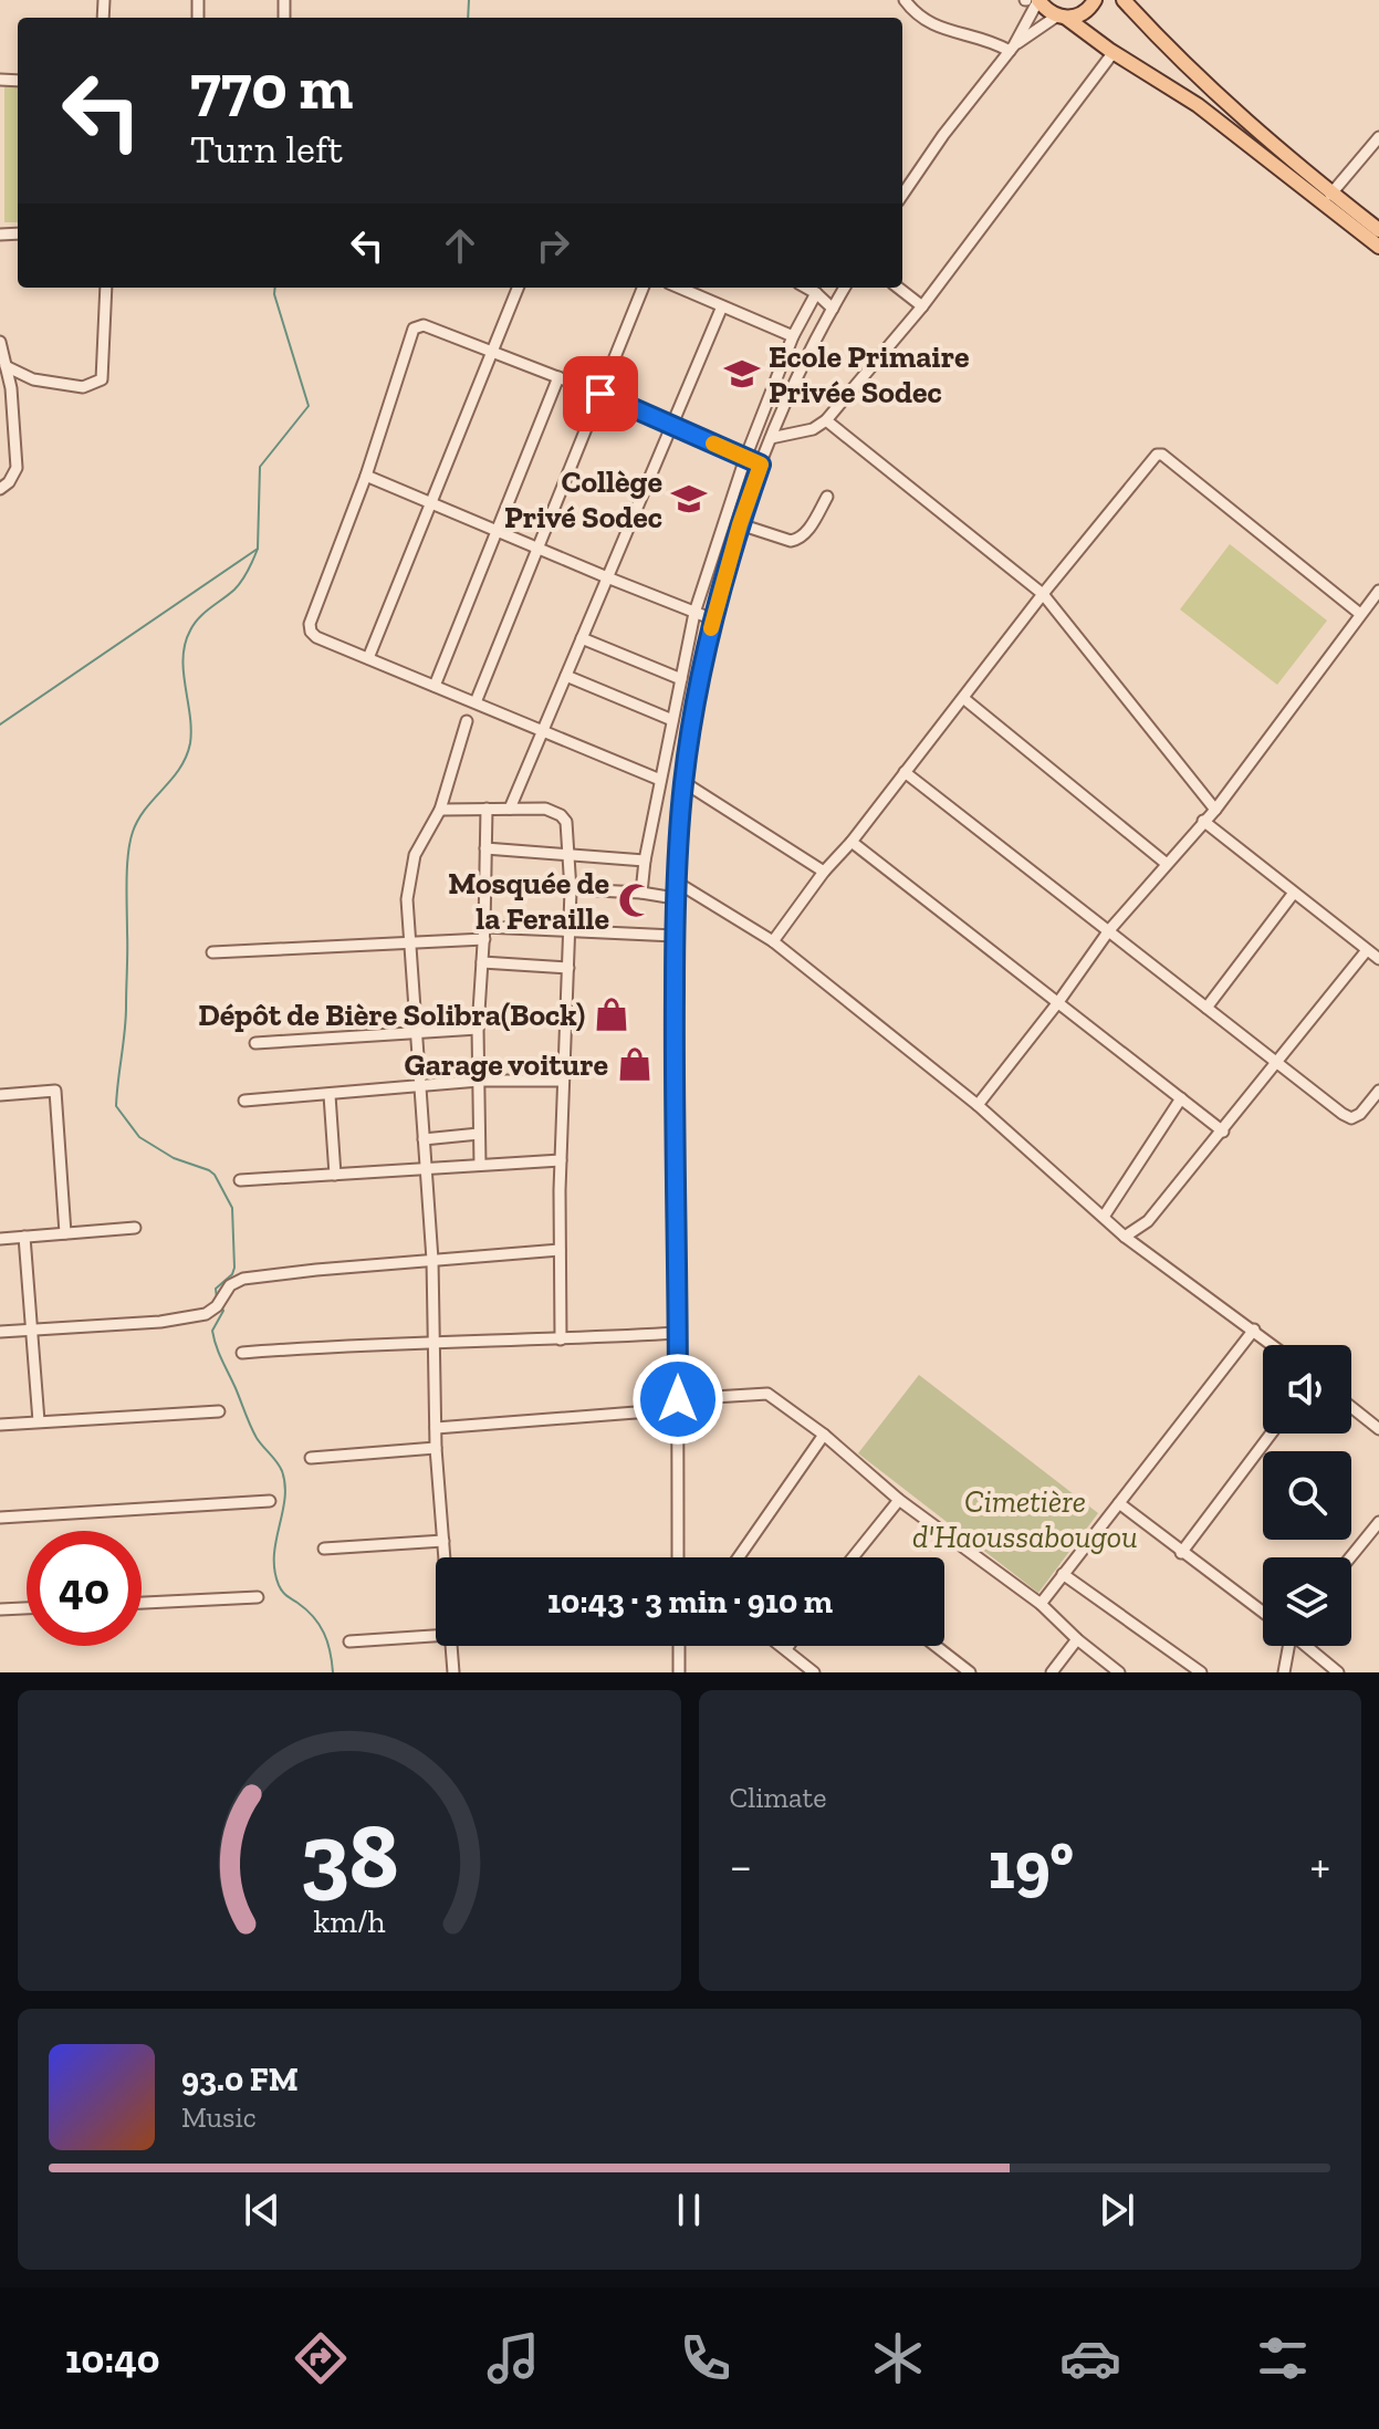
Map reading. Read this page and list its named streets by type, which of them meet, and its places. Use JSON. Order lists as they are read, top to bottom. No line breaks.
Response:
{"parks":["Cimetière d'Haoussabougou"],"places":{"school or university":["Ecole Primaire Privée Sodec","Collège Privé Sodec"],"mosque":["Mosquée de la Feraille"],"shop":["Dépôt de Bière Solibra(Bock)","Garage voiture"]},"page":{"turn":["770 m","Turn left"],"limit":"40","trip":"10:43 · 3 min · 910 m","tile":"Climate","heat":["−","19°","+"],"song":["93.0 FM","Music"],"tabs":"10:40","gauge":["38","km/h"]}}
